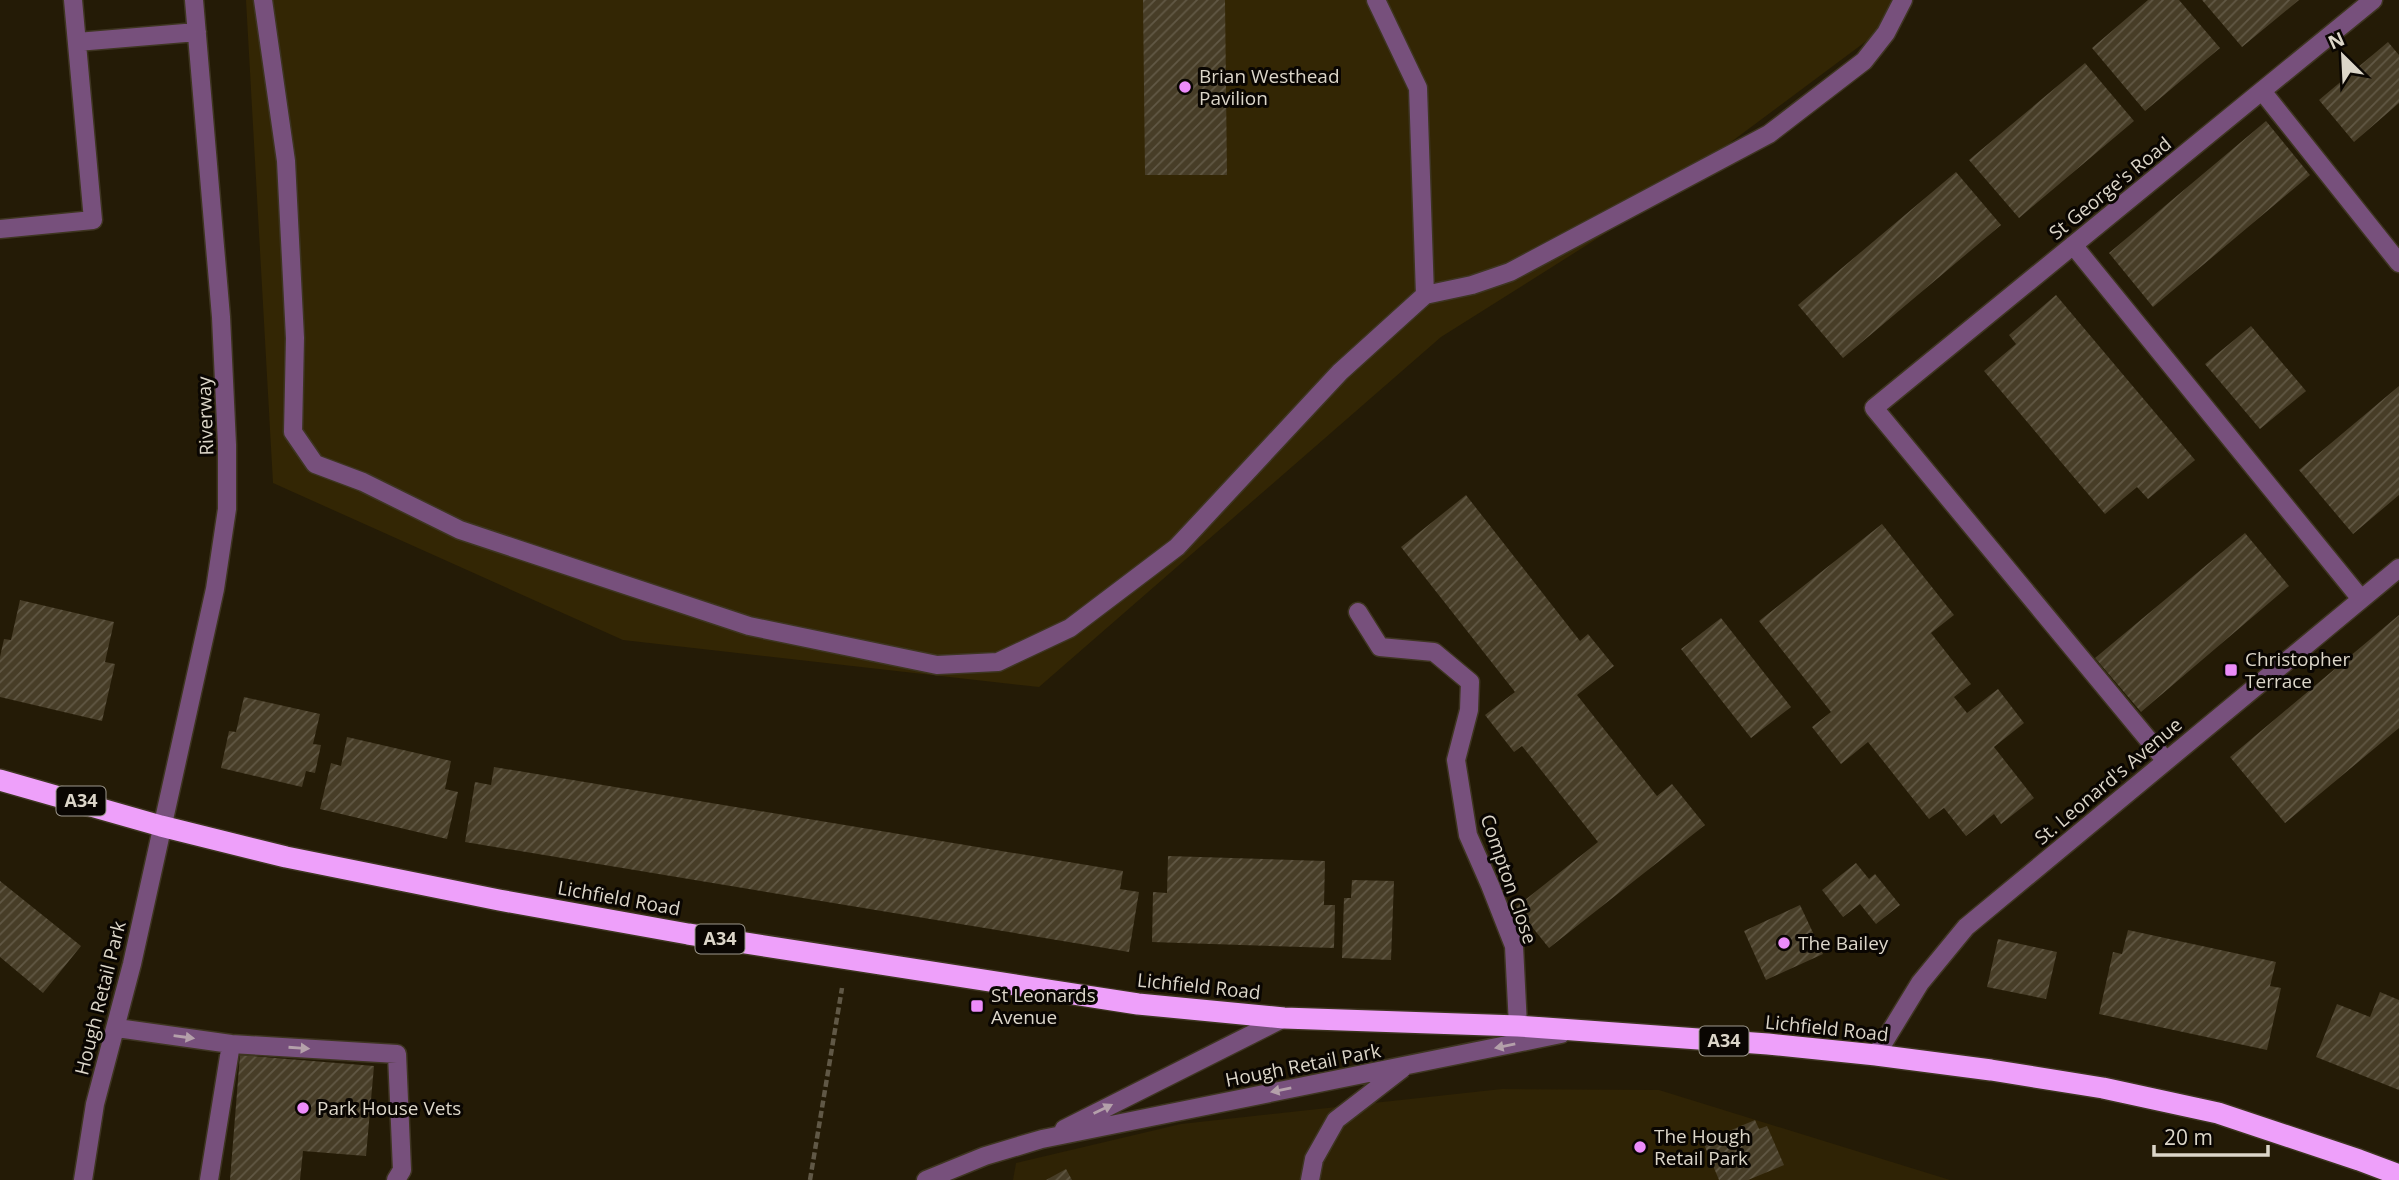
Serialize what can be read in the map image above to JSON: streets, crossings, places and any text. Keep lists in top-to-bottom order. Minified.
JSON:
{"streets":{"highway":["A34","Lichfield Road"],"street":["St George's Road","Riverway","St. Leonard's Avenue","Compton Close","Hough Retail Park"]},"crossings":[["St George's Road","St. Leonard's Avenue"],["Riverway","Lichfield Road"],["Riverway","Hough Retail Park"],["St. Leonard's Avenue","Lichfield Road"],["Compton Close","Lichfield Road"],["Lichfield Road","Hough Retail Park"]],"places":{"other":["Brian Westhead Pavilion","The Bailey","Park House Vets","The Hough Retail Park"],"transit":["Christopher Terrace","St Leonards Avenue"]},"scale_bar":"20 m","north":"top left"}
